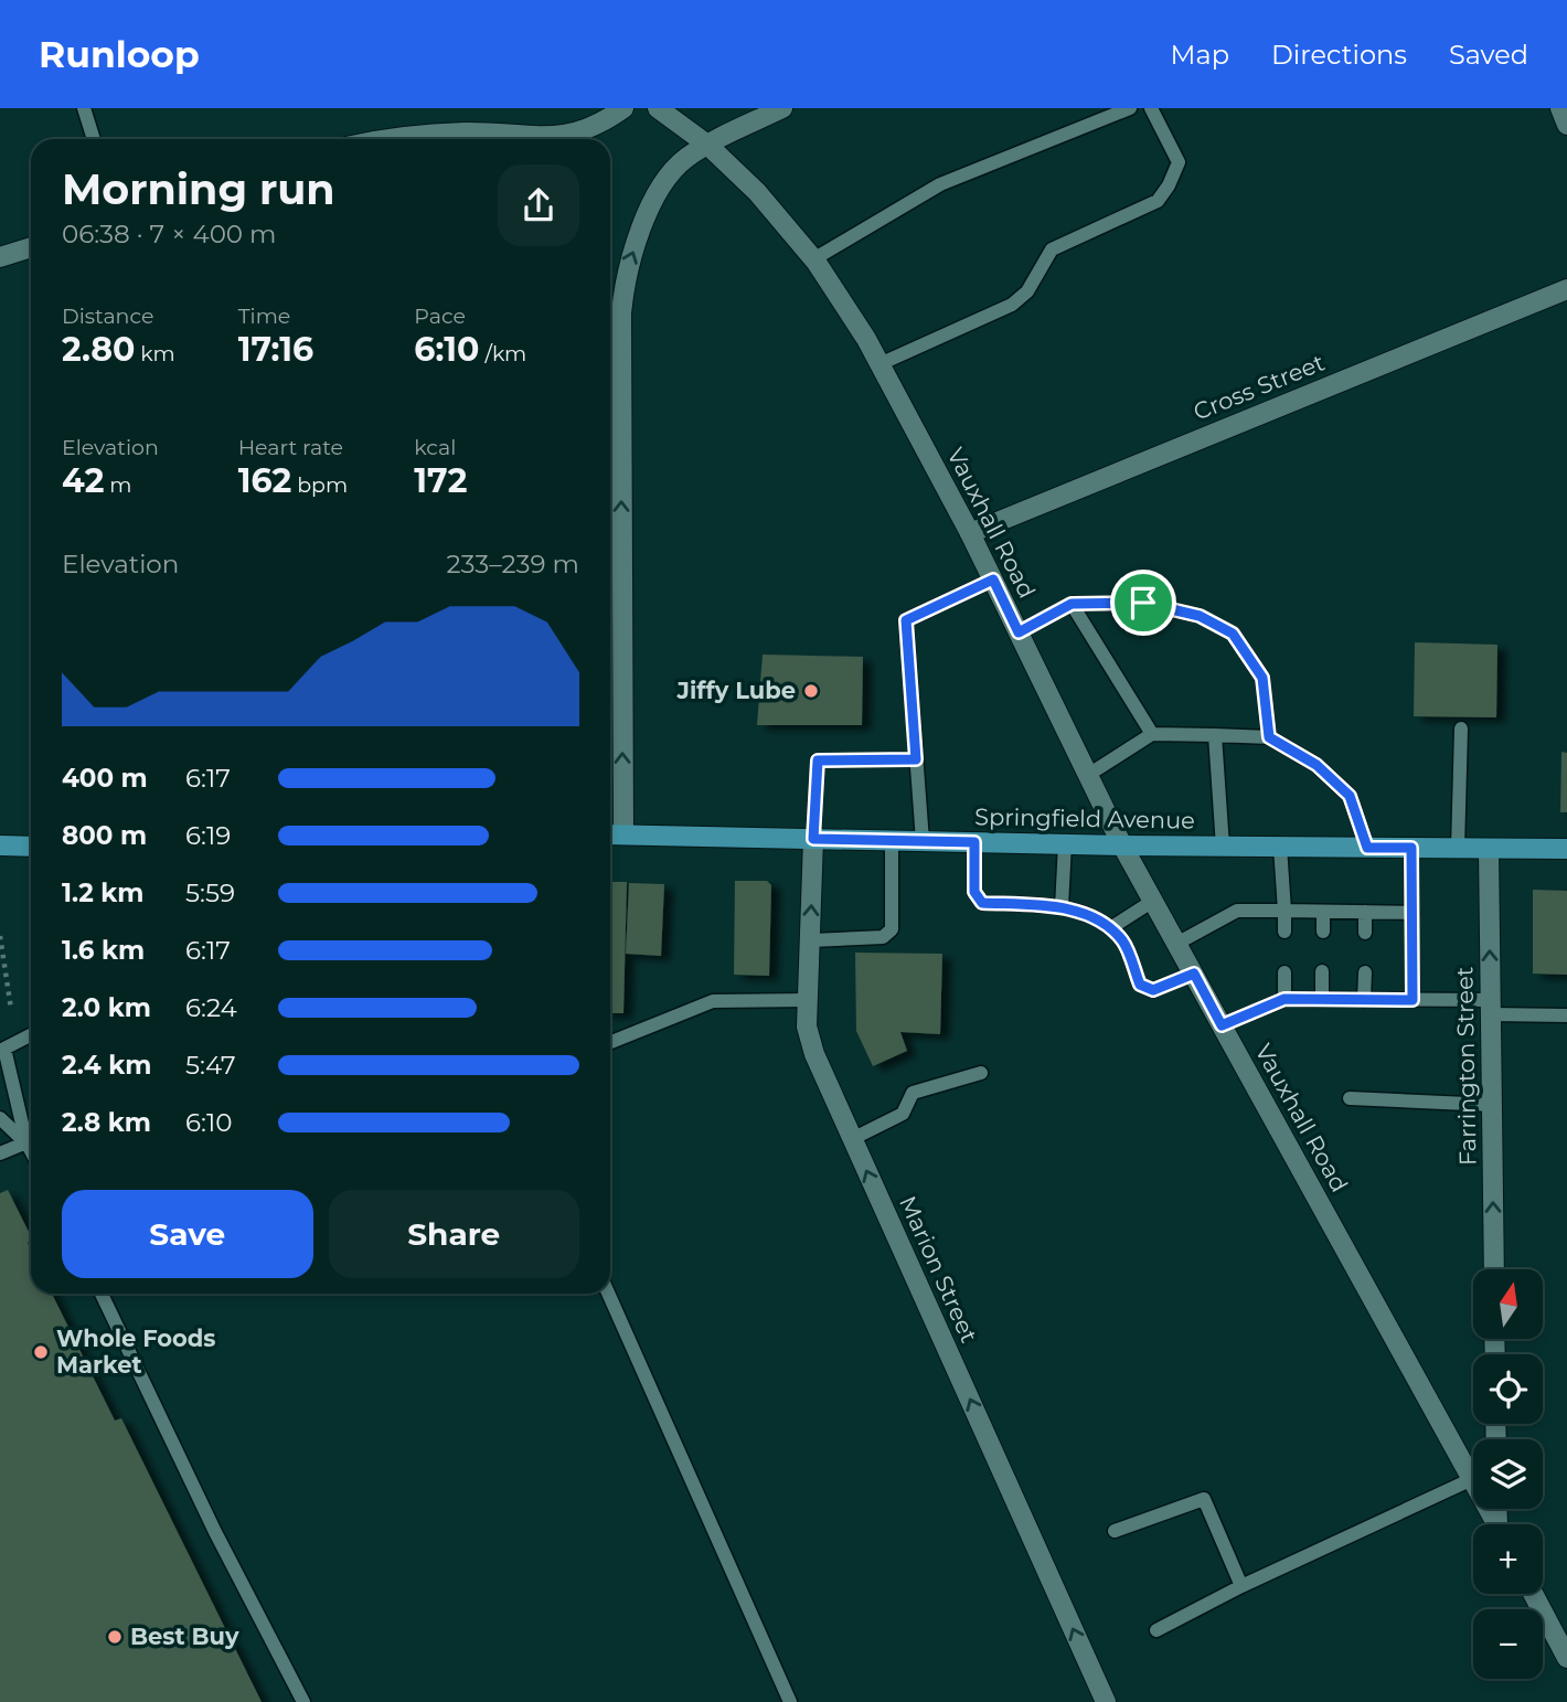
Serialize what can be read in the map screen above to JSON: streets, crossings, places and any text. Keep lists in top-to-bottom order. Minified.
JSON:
{"streets":{"main road":["Springfield Avenue"],"street":["Cross Street","Vauxhall Road","Farrington Street","Marion Street"]},"crossings":[["Cross Street","Vauxhall Road"],["Vauxhall Road","Springfield Avenue"],["Springfield Avenue","Farrington Street"],["Springfield Avenue","Marion Street"]],"one_way":["Farrington Street","Marion Street"],"places":["Jiffy Lube","Whole Foods Market","Best Buy"],"north":"top","page":{"header":"Runloop","nav":["Map","Directions","Saved"],"heading":["Morning run","06:38 · 7 × 400 m"],"stats":[["Distance","2.80 km"],["Time","17:16"],["Pace","6:10 /km"],["Elevation","42 m"],["Heart rate","162 bpm"],["kcal","172"]],"chart":["Elevation","233–239 m"],"list":[{"name":"400 m","note":"6:17"},{"name":"800 m","note":"6:19"},{"name":"1.2 km","note":"5:59"},{"name":"1.6 km","note":"6:17"},{"name":"2.0 km","note":"6:24"},{"name":"2.4 km","note":"5:47"},{"name":"2.8 km","note":"6:10"}],"buttons":["Save","Share"],"map_buttons":["+","−"]}}
